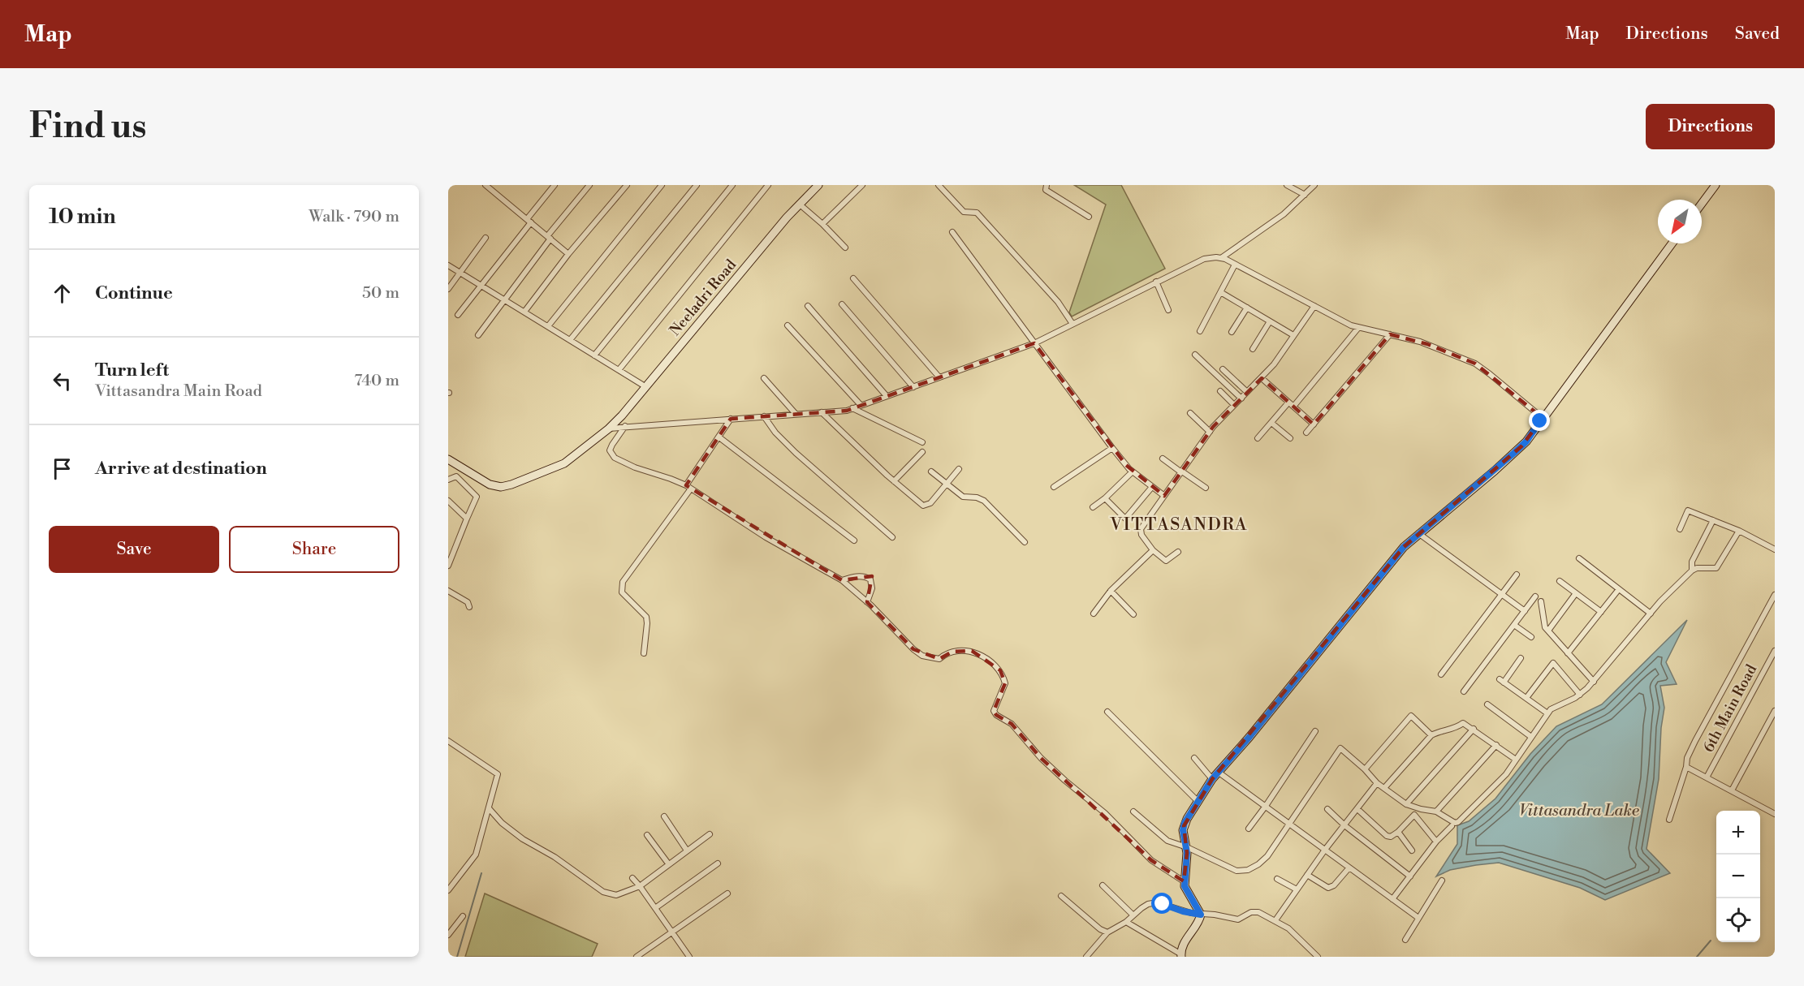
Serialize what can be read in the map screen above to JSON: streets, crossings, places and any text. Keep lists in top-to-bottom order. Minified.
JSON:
{"streets":{"street":["Neeladri Road","6th Main Road"]},"districts":["VITTASANDRA"],"water":["Vittasandra Lake"],"north":"bottom left","page":{"header":"Map","nav":["Map","Directions","Saved"],"buttons":["Directions",["Save","Share"]],"title":"Find us","heading":["10 min","Walk · 790 m"],"list":[["Continue","50 m"],["Turn left","Vittasandra Main Road","740 m"],"Arrive at destination"],"map_buttons":["+","−"]}}
